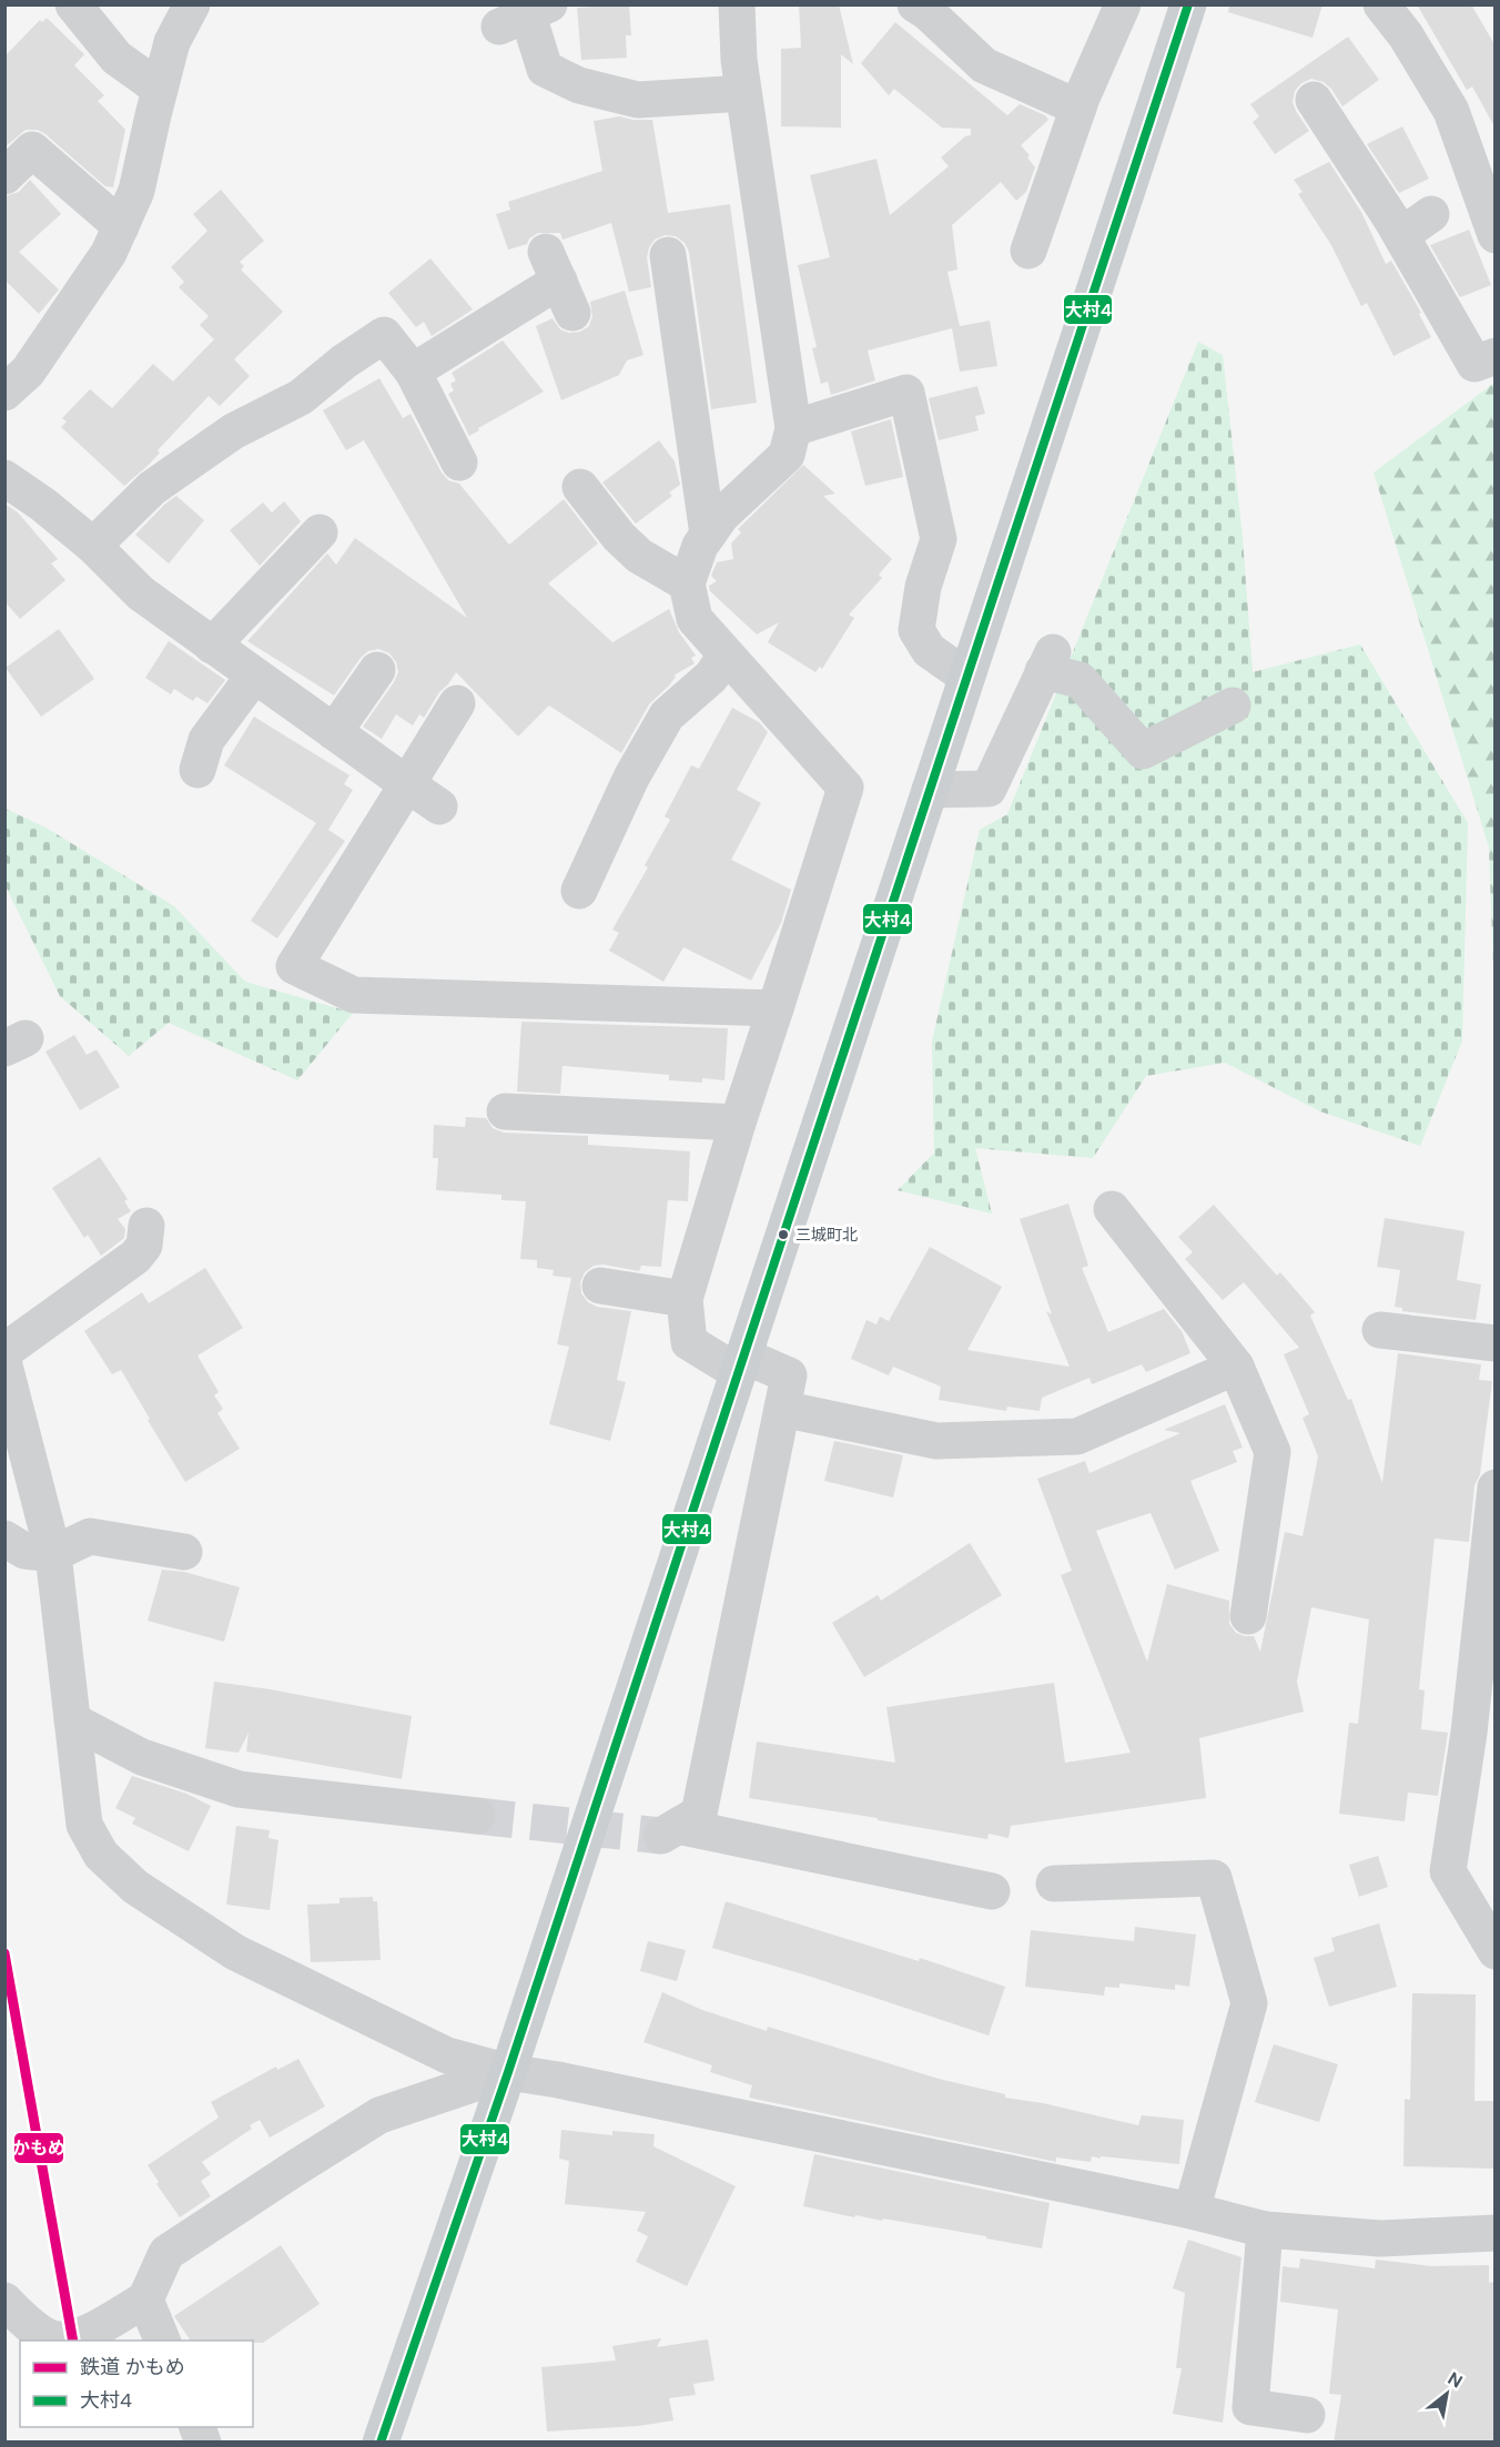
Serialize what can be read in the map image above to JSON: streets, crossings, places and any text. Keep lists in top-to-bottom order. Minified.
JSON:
{"places":["三城町北"],"lines":["transit line 大村4","rail line かもめ"],"legend":["鉄道 かもめ","大村4"],"north":"top right"}
